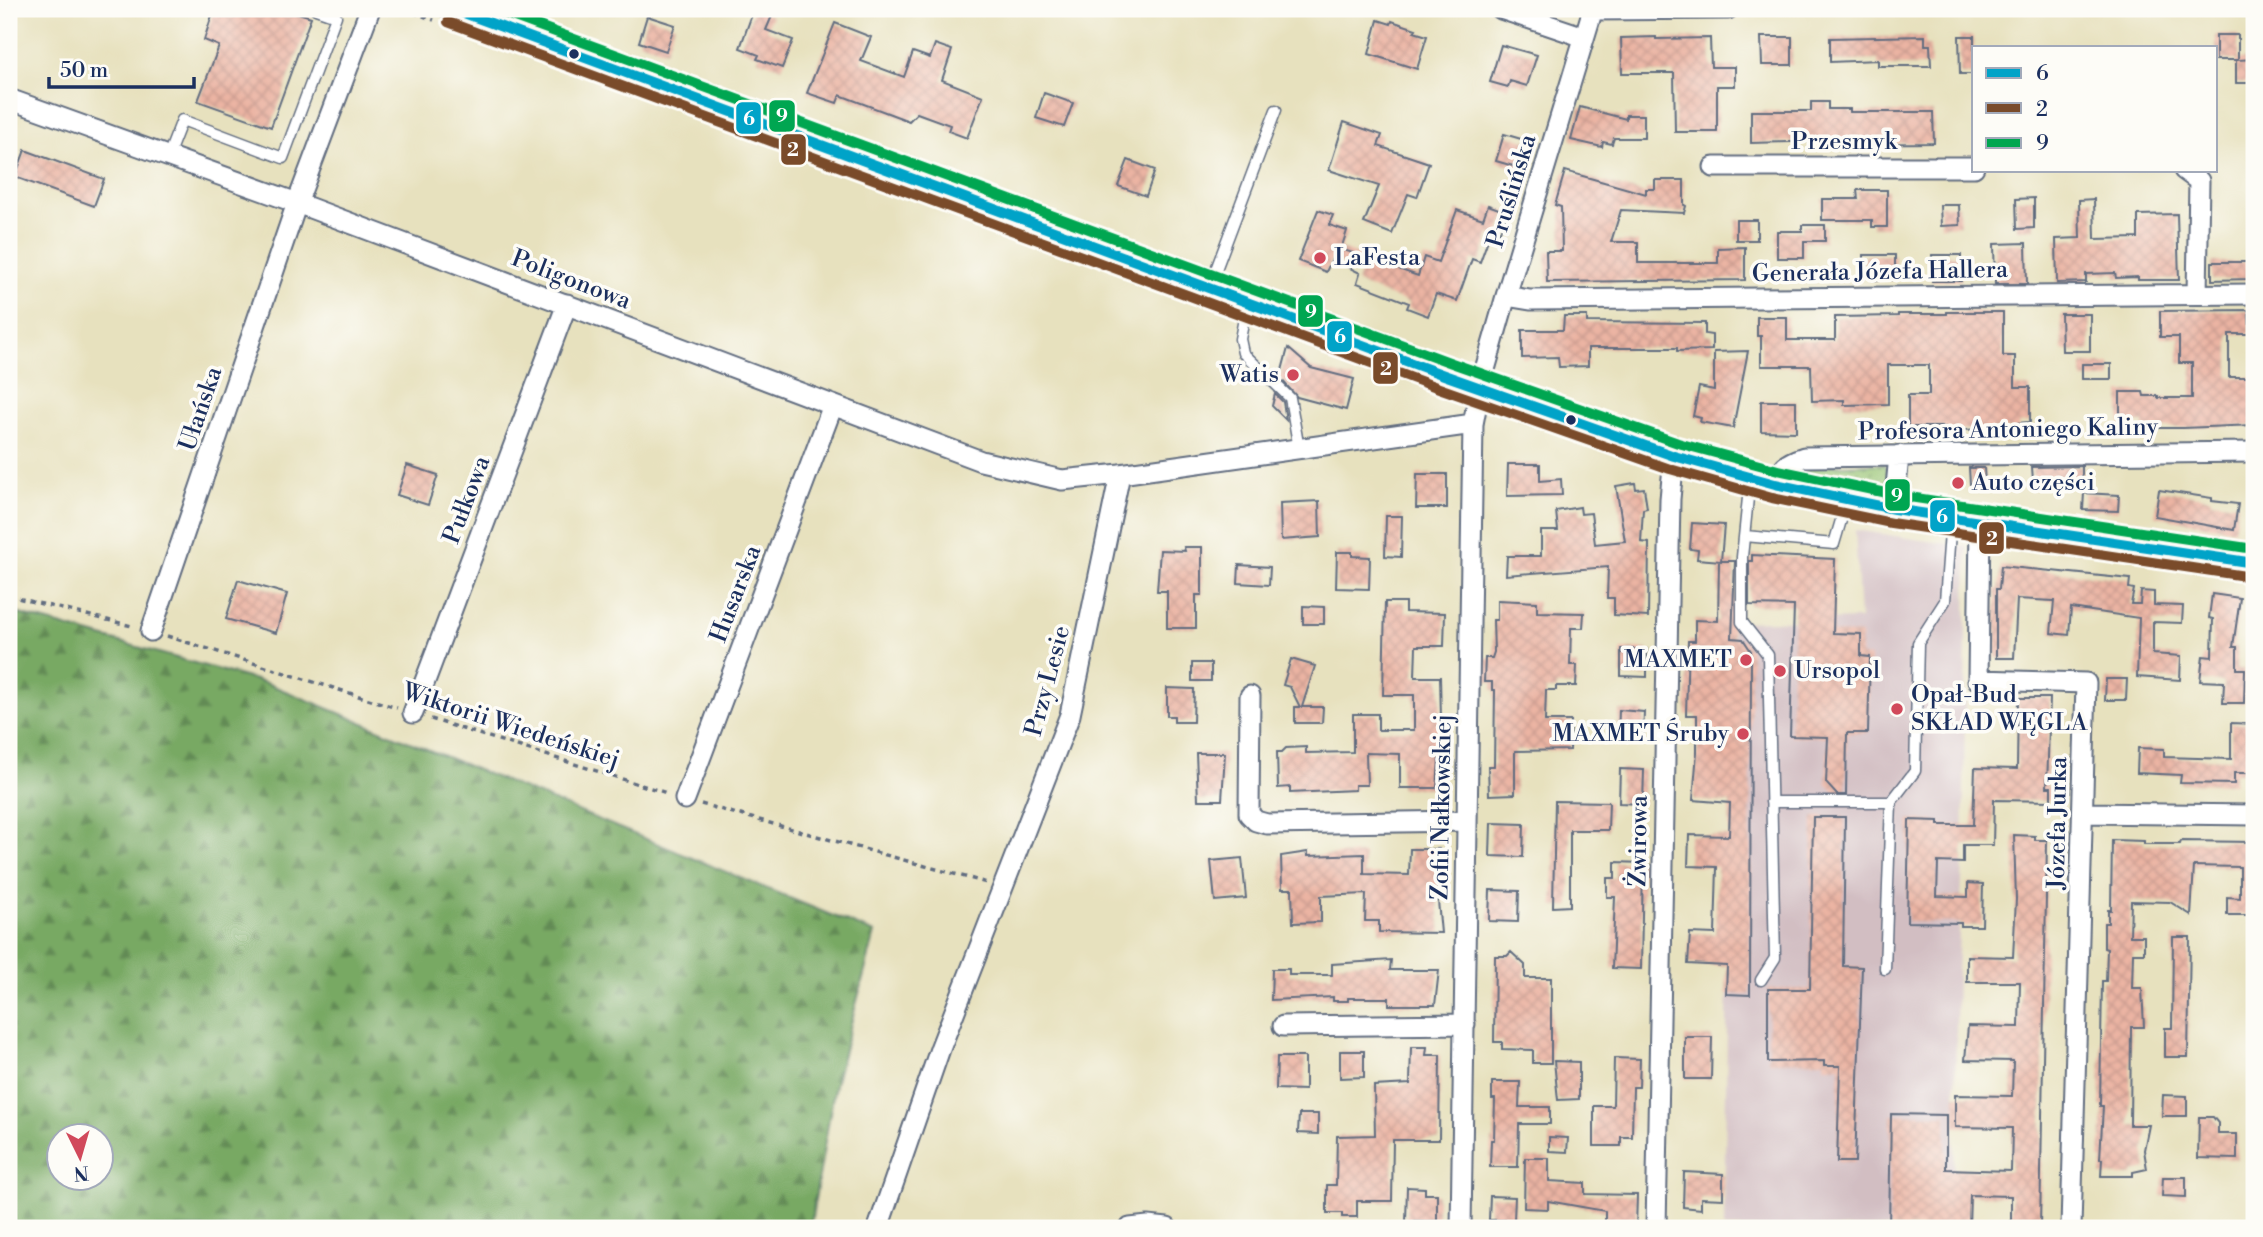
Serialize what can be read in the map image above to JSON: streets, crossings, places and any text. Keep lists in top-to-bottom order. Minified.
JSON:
{"streets":{"street":["Przesmyk","Pruślińska","Generała Józefa Hallera","Poligonowa","Ułańska","Profesora Antoniego Kaliny","Pułkowa","Husarska","Przy Lesie","Zofii Nałkowskiej","Józefa Jurka","Żwirowa"],"path":["Wiktorii Wiedeńskiej"]},"crossings":[["Pruślińska","Generała Józefa Hallera"],["Pruślińska","Zofii Nałkowskiej"],["Poligonowa","Ułańska"],["Poligonowa","Pułkowa"],["Poligonowa","Husarska"],["Poligonowa","Przy Lesie"],["Ułańska","Wiktorii Wiedeńskiej"],["Pułkowa","Wiktorii Wiedeńskiej"],["Husarska","Wiktorii Wiedeńskiej"],["Przy Lesie","Wiktorii Wiedeńskiej"]],"places":["LaFesta","Watis","Auto części","MAXMET","Ursopol","Opał-Bud SKŁAD WĘGLA","MAXMET Śruby"],"lines":["transit line 6","transit line 9","transit line 2"],"legend":["6","2","9"],"scale_bar":"50 m","north":"bottom"}
